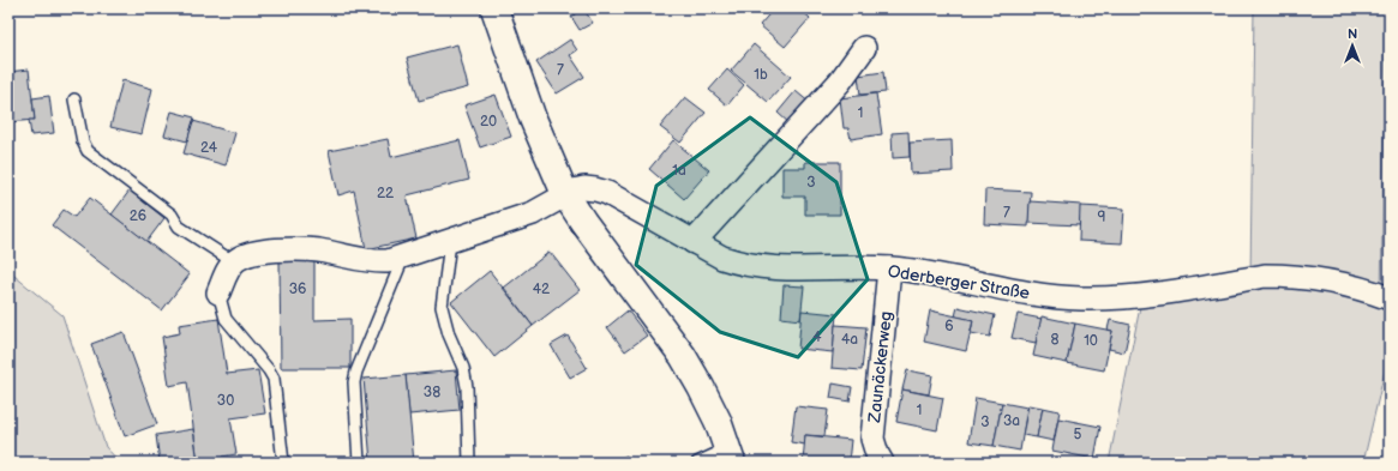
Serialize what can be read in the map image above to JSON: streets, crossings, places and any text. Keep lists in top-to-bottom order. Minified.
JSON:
{"streets":{"street":["Oderberger Straße","Zaunäckerweg"]},"crossings":[["Oderberger Straße","Zaunäckerweg"]],"house_numbers":["7","1b","1","20","24","1a","3","22","7","26","9","36","42","6","4","4a","8","10","38","30","1","3a","3","5"],"north":"top"}
